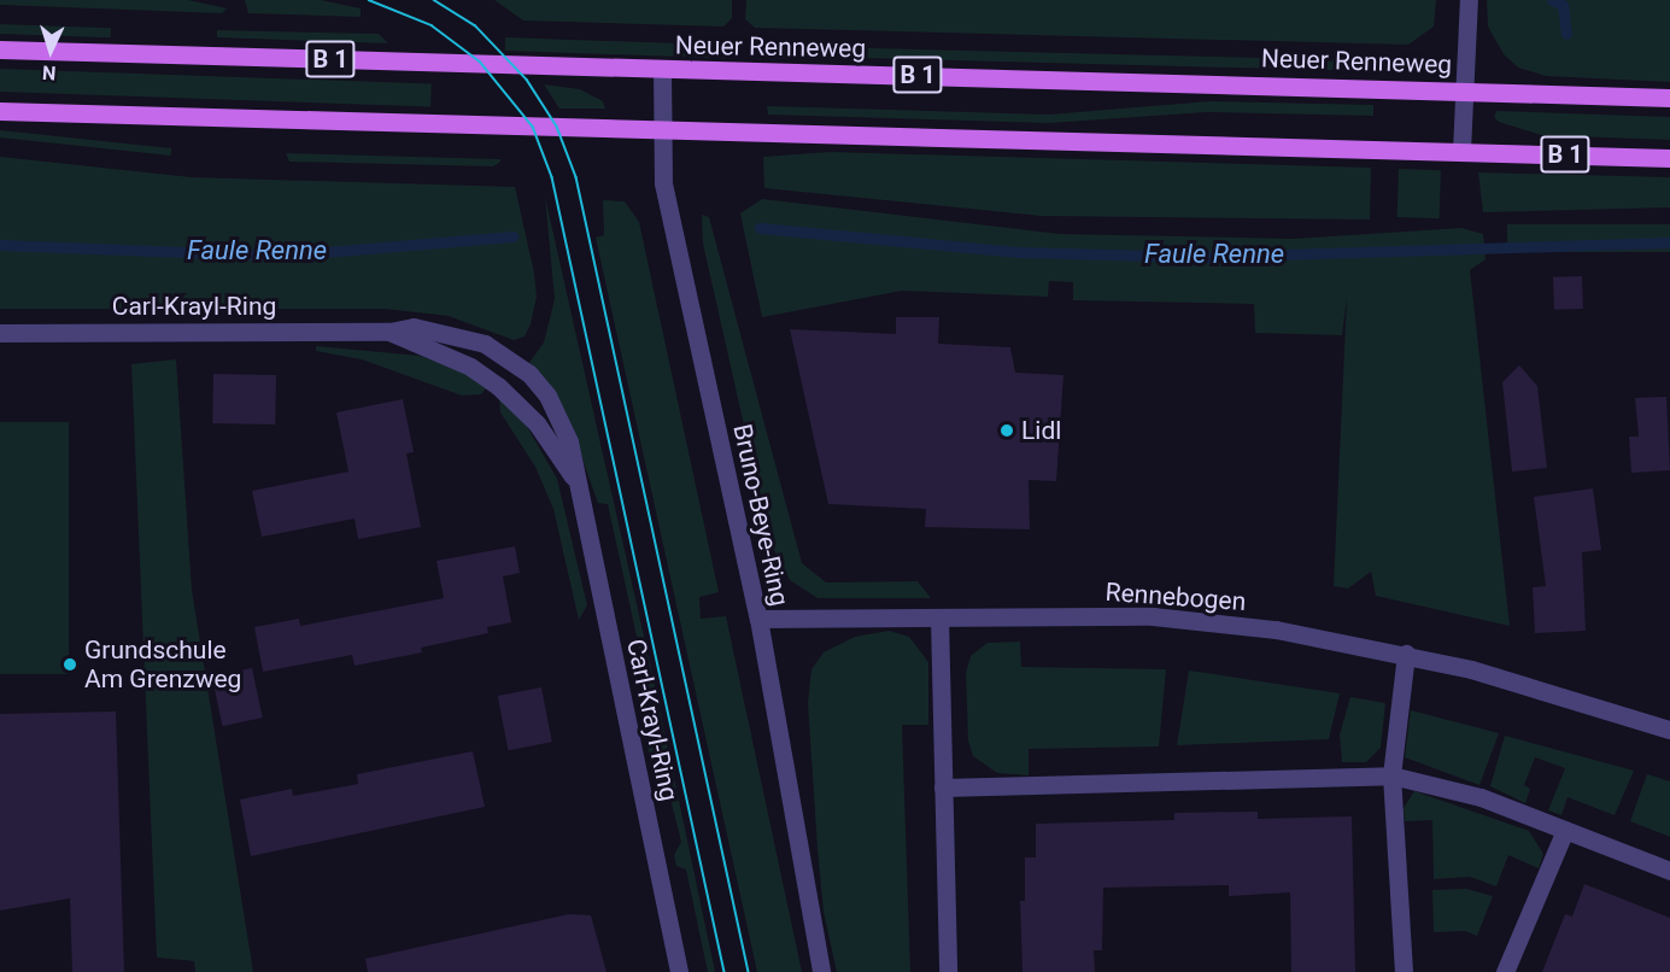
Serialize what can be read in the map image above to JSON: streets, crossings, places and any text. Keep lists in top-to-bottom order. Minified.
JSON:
{"streets":{"main road":["Neuer Renneweg","B 1"],"street":["Carl-Krayl-Ring","Bruno-Beye-Ring","Rennebogen"]},"crossings":[["Neuer Renneweg","Bruno-Beye-Ring"],["B 1","Bruno-Beye-Ring"],["Bruno-Beye-Ring","Rennebogen"]],"water":["Faule Renne"],"places":["Lidl","Grundschule Am Grenzweg"],"north":"bottom"}
